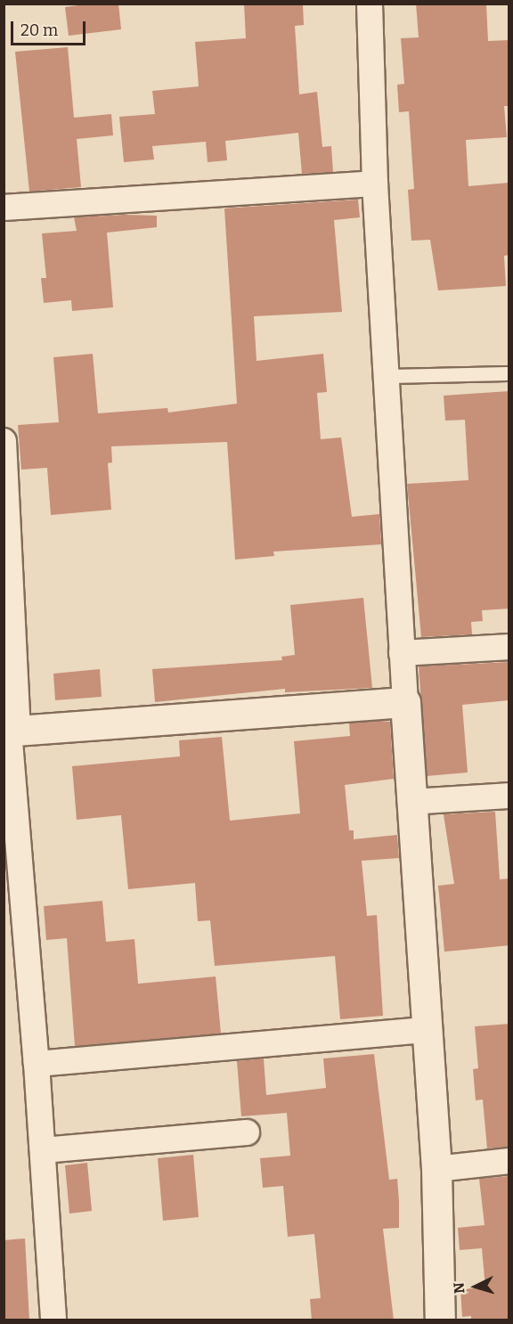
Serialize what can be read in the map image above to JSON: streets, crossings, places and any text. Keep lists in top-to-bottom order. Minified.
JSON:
{"scale_bar":"20 m","north":"left"}
